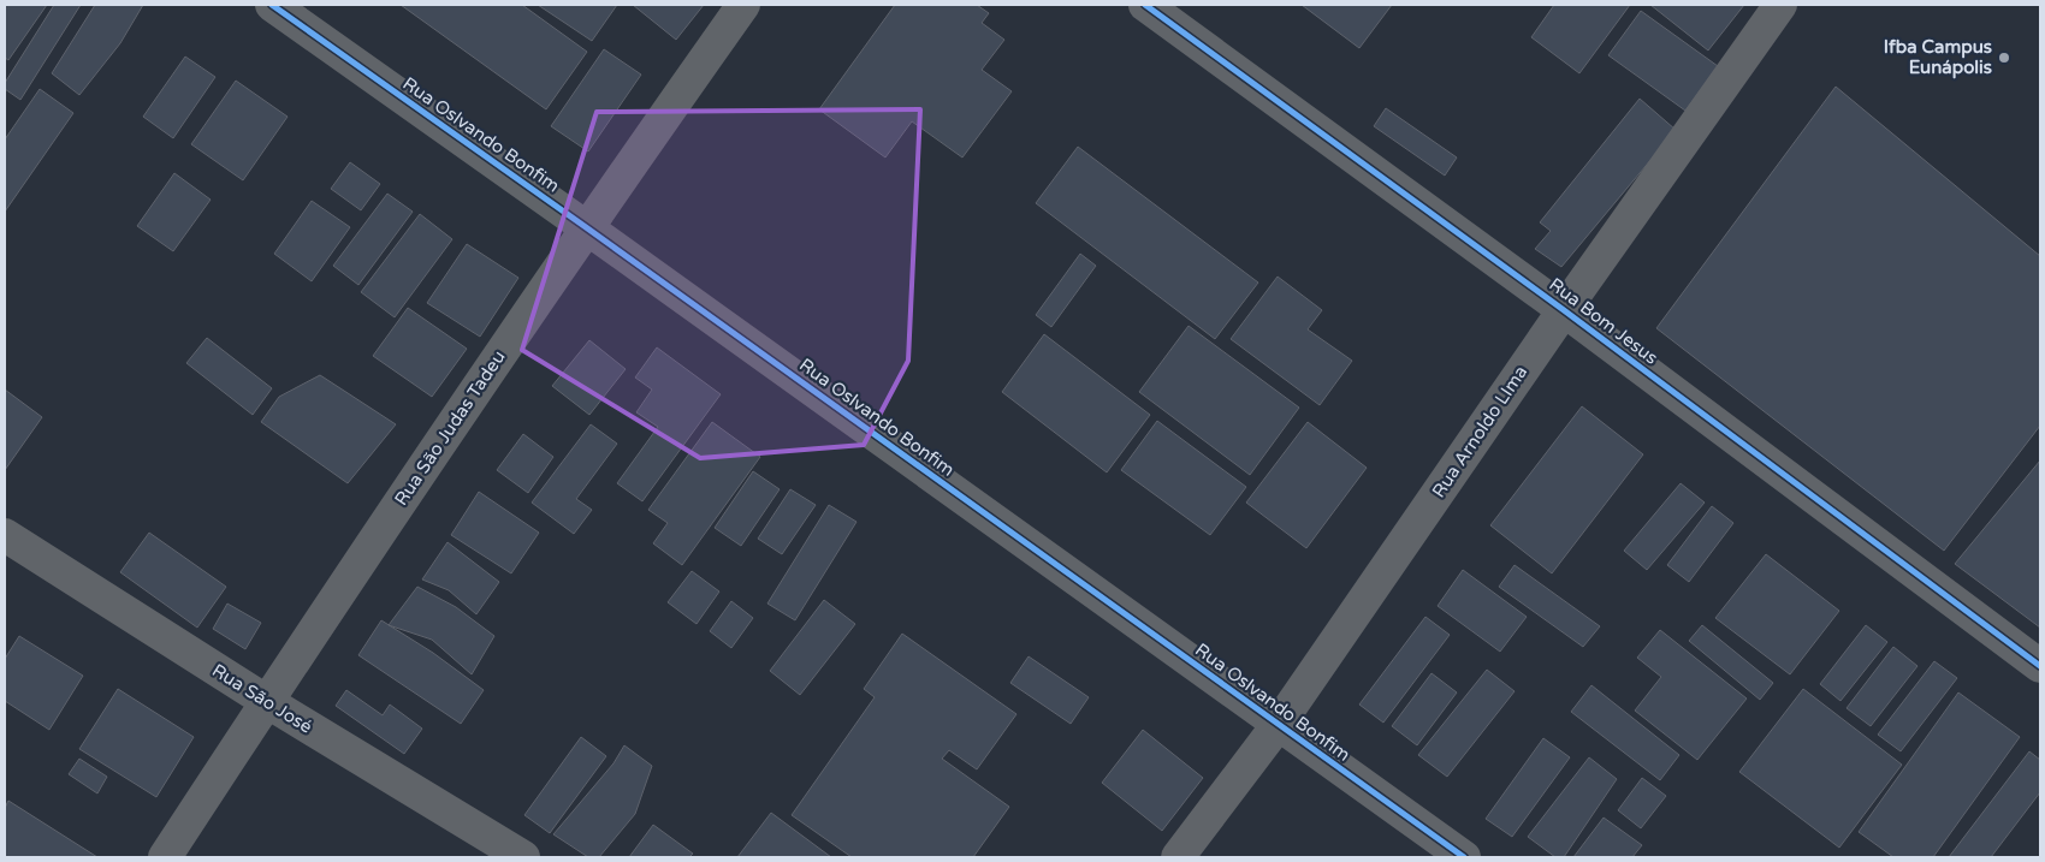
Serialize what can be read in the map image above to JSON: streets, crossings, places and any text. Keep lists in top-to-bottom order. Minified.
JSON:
{"streets":{"street":["Rua Oslvando Bonfim","Rua Bom Jesus","Rua São Judas Tadeu","Rua Arnoldo LIma","Rua São José"]},"crossings":[["Rua Oslvando Bonfim","Rua São Judas Tadeu"],["Rua Oslvando Bonfim","Rua Arnoldo LIma"],["Rua Bom Jesus","Rua Arnoldo LIma"],["Rua São Judas Tadeu","Rua São José"]],"places":["Ifba Campus Eunápolis"]}
